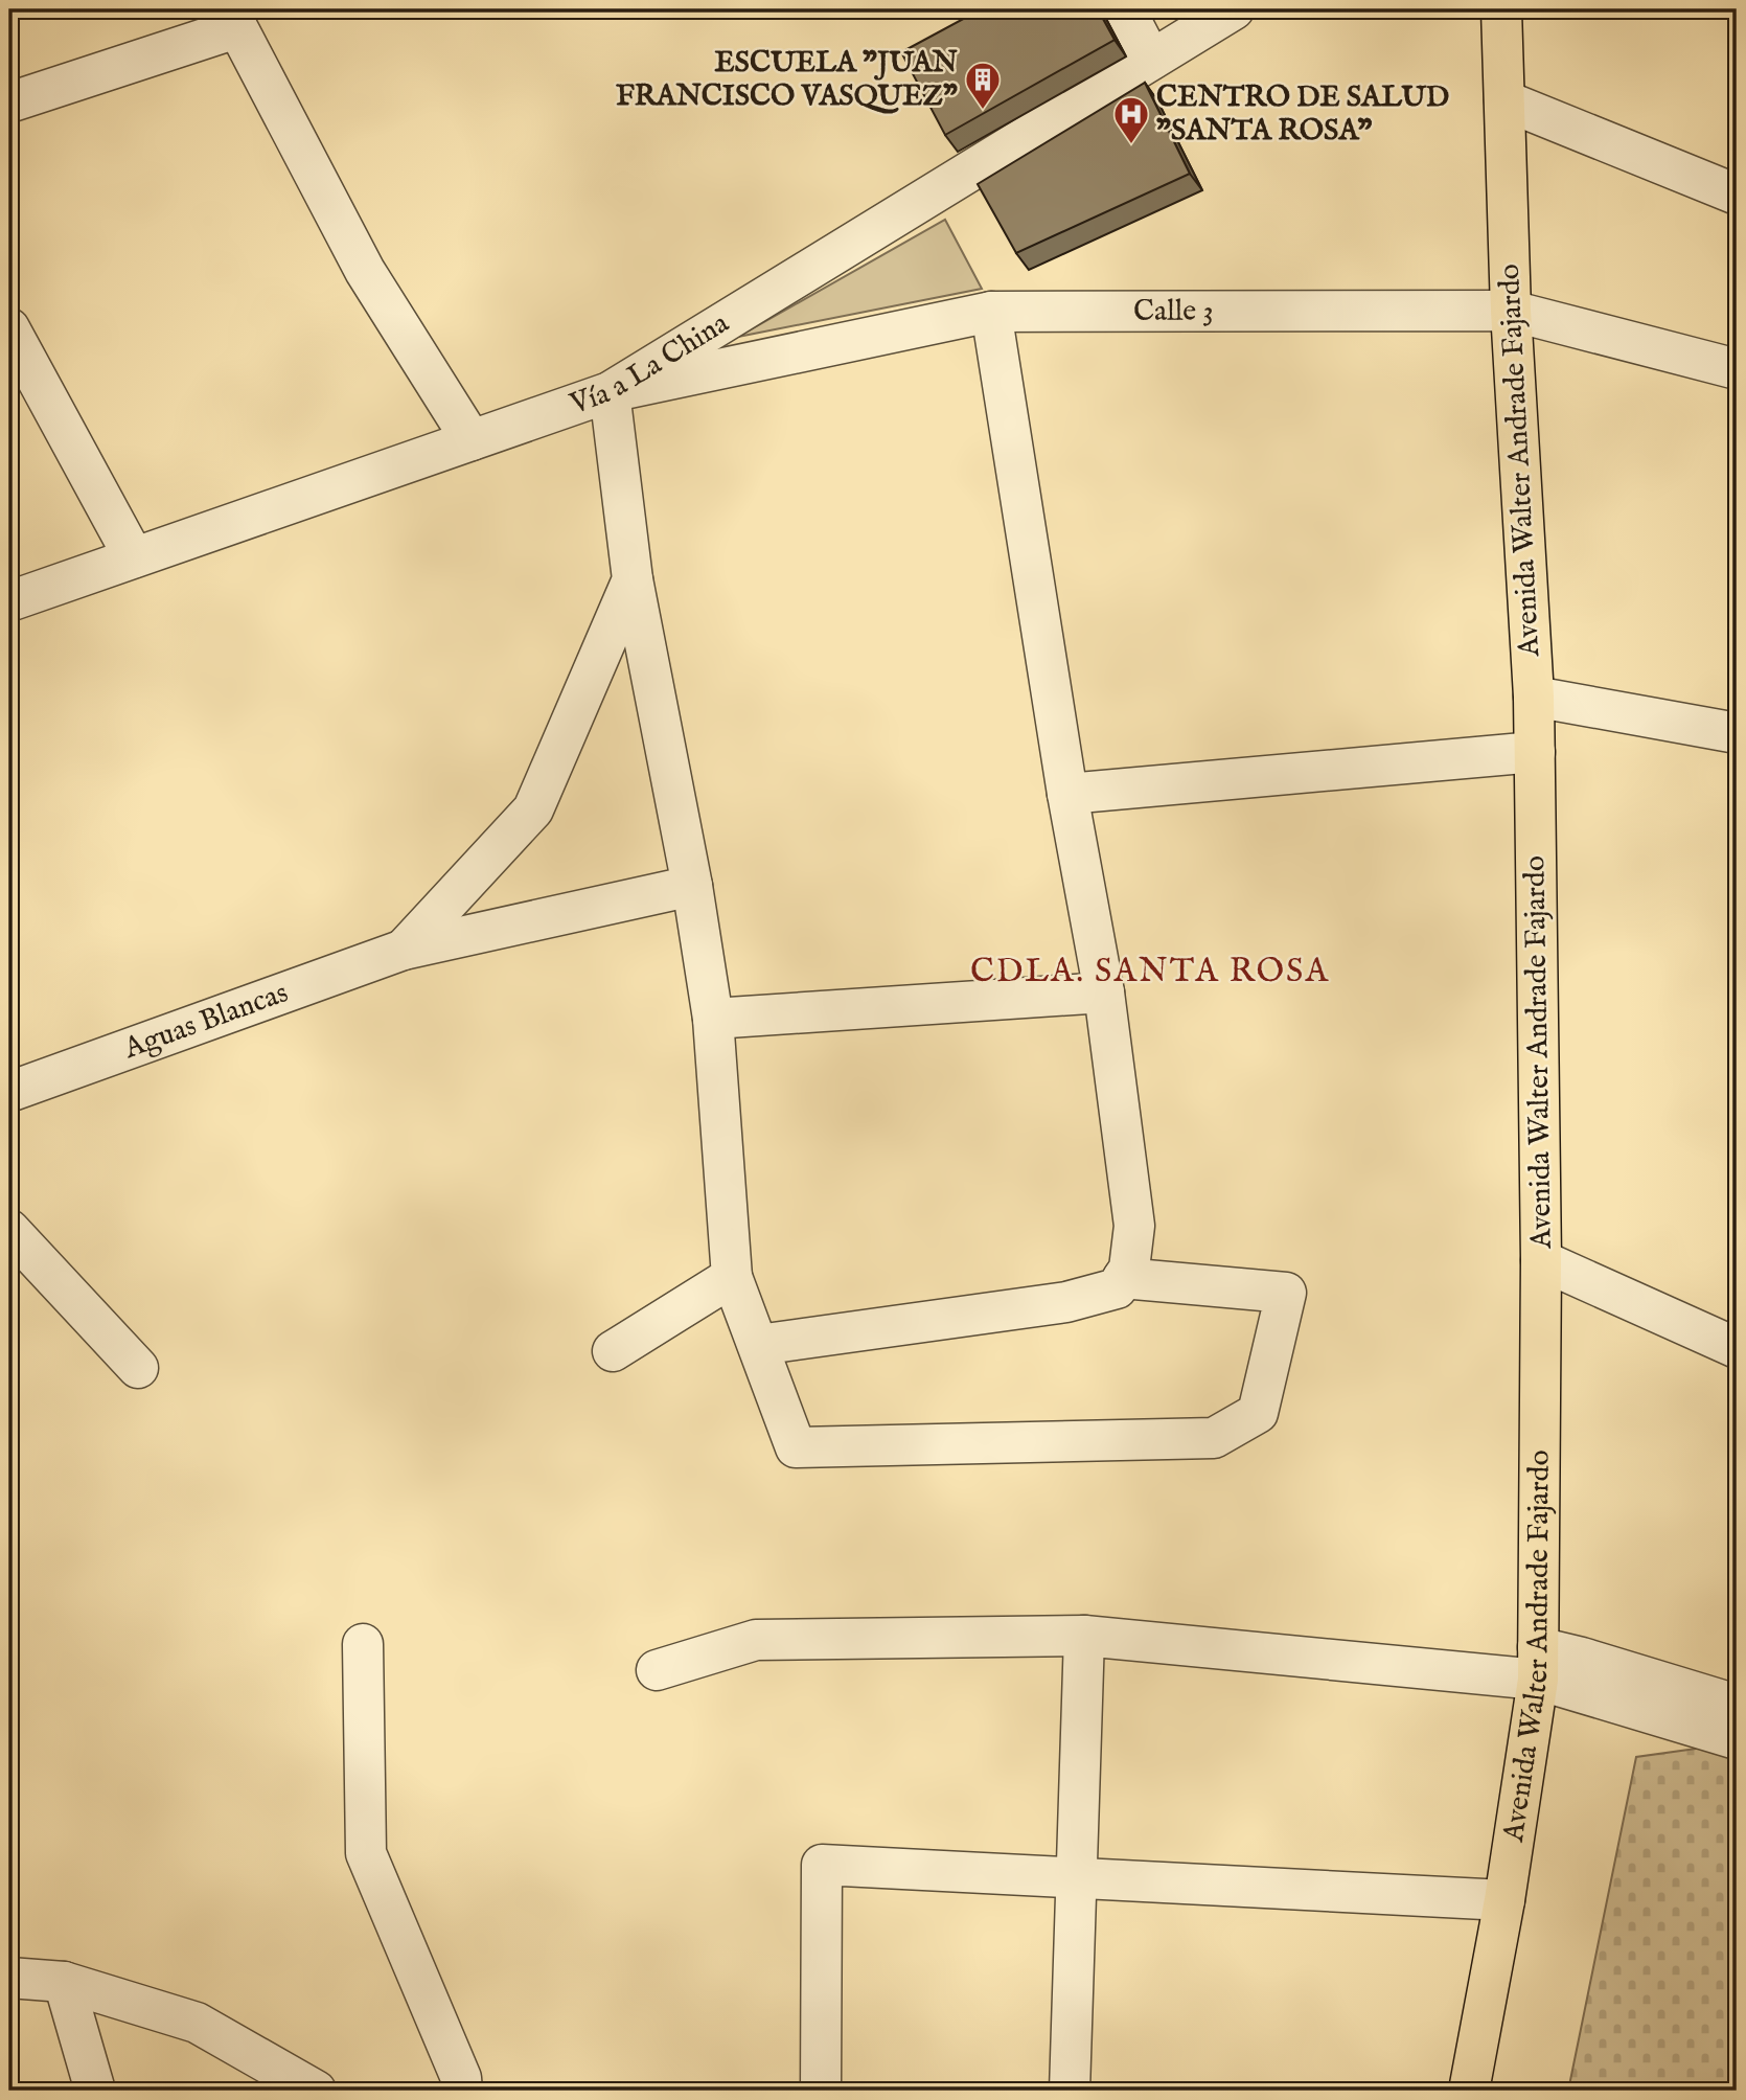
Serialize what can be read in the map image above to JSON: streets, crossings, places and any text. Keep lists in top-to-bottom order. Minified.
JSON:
{"streets":{"main road":["Avenida Walter Andrade Fajardo"],"street":["Calle 3","Vía a La China","Aguas Blancas"]},"crossings":[["Calle 3","Vía a La China"],["Calle 3","Avenida Walter Andrade Fajardo"]],"districts":["CDLA. SANTA ROSA"],"places":{"building":["ESCUELA \"JUAN FRANCISCO VASQUEZ\""],"hospital":["CENTRO DE SALUD \"SANTA ROSA\""]}}
